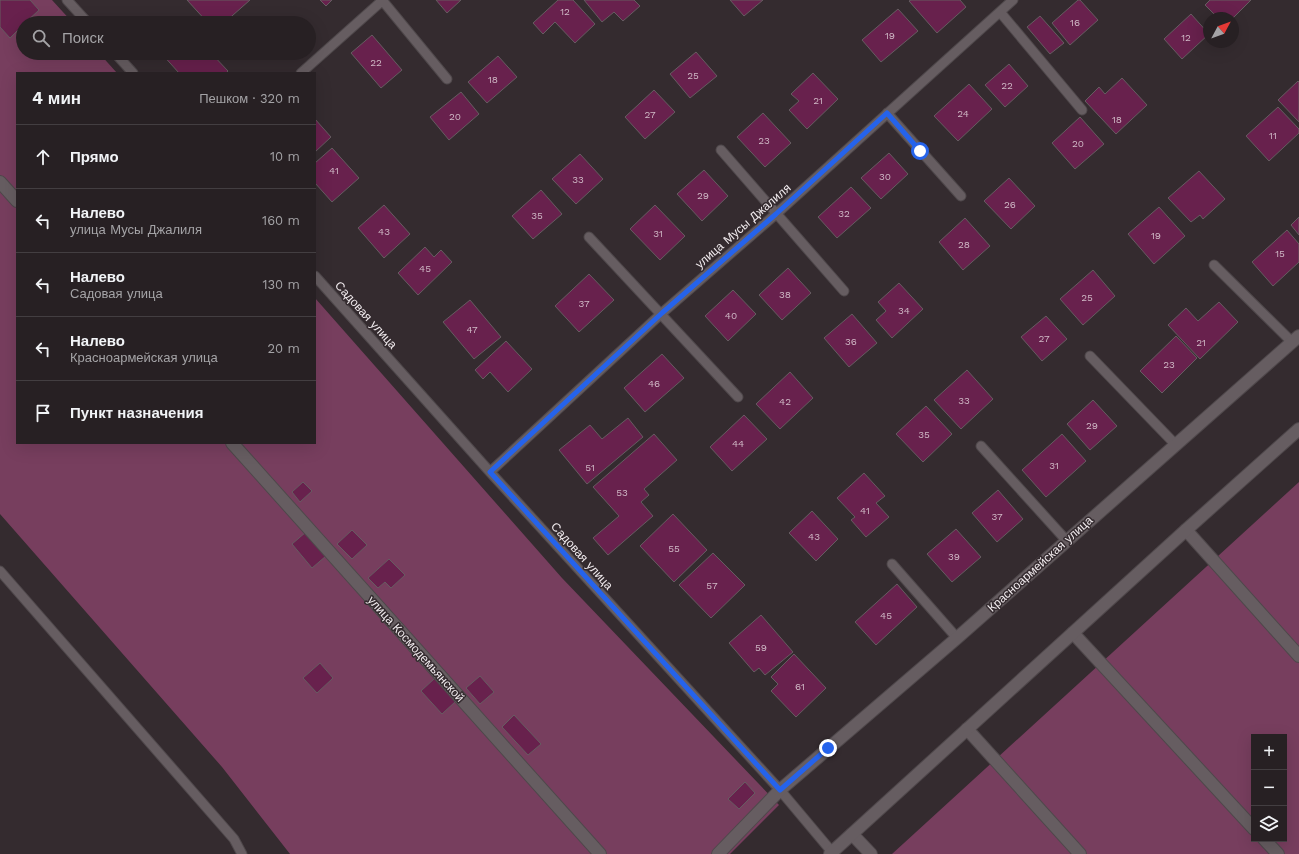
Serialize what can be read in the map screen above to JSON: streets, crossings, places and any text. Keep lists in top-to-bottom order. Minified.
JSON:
{"streets":{"street":["Красноармейская улица","улица Космодемьянской"],"lane":["улица Мусы Джалиля","Садовая улица"]},"crossings":[["улица Мусы Джалиля","Садовая улица"],["Садовая улица","Красноармейская улица"]],"house_numbers":["12","16","19","12","22","25","18","22","21","24","27","20","18","11","23","20","41","30","33","29","26","32","35","43","31","19","28","15","45","38","25","37","34","40","47","27","36","21","23","46","33","42","29","35","44","31","51","53","41","37","43","55","39","57","45","59","61"],"north":"top right","page":{"search":"Поиск","heading":["4 мин","Пешком · 320 m"],"list":[["Прямо","10 m"],["Налево","улица Мусы Джалиля","160 m"],["Налево","Садовая улица","130 m"],["Налево","Красноармейская улица","20 m"],"Пункт назначения"],"map_buttons":["+","−"]}}
